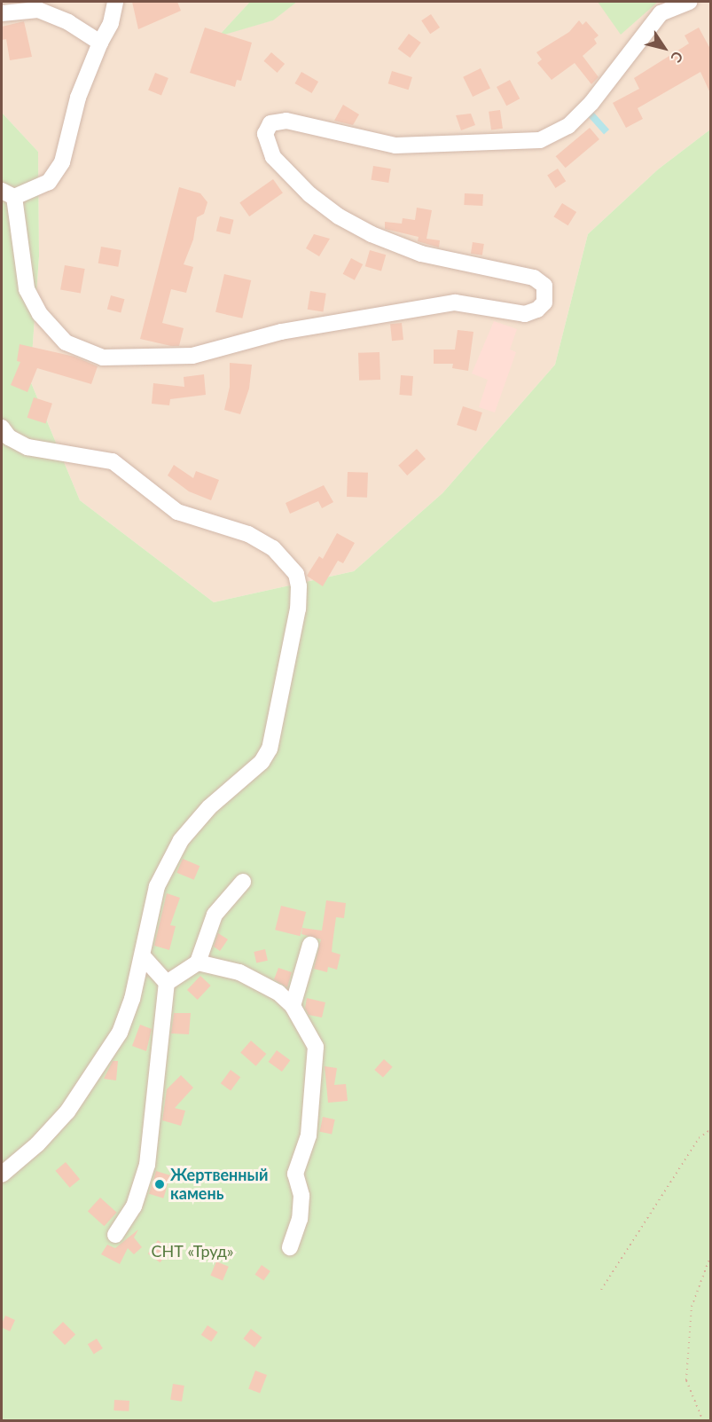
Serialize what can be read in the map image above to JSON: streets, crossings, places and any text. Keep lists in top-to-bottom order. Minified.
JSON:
{"parks":["СНТ «Труд»"],"places":["Жертвенный камень"],"north":"bottom right"}
